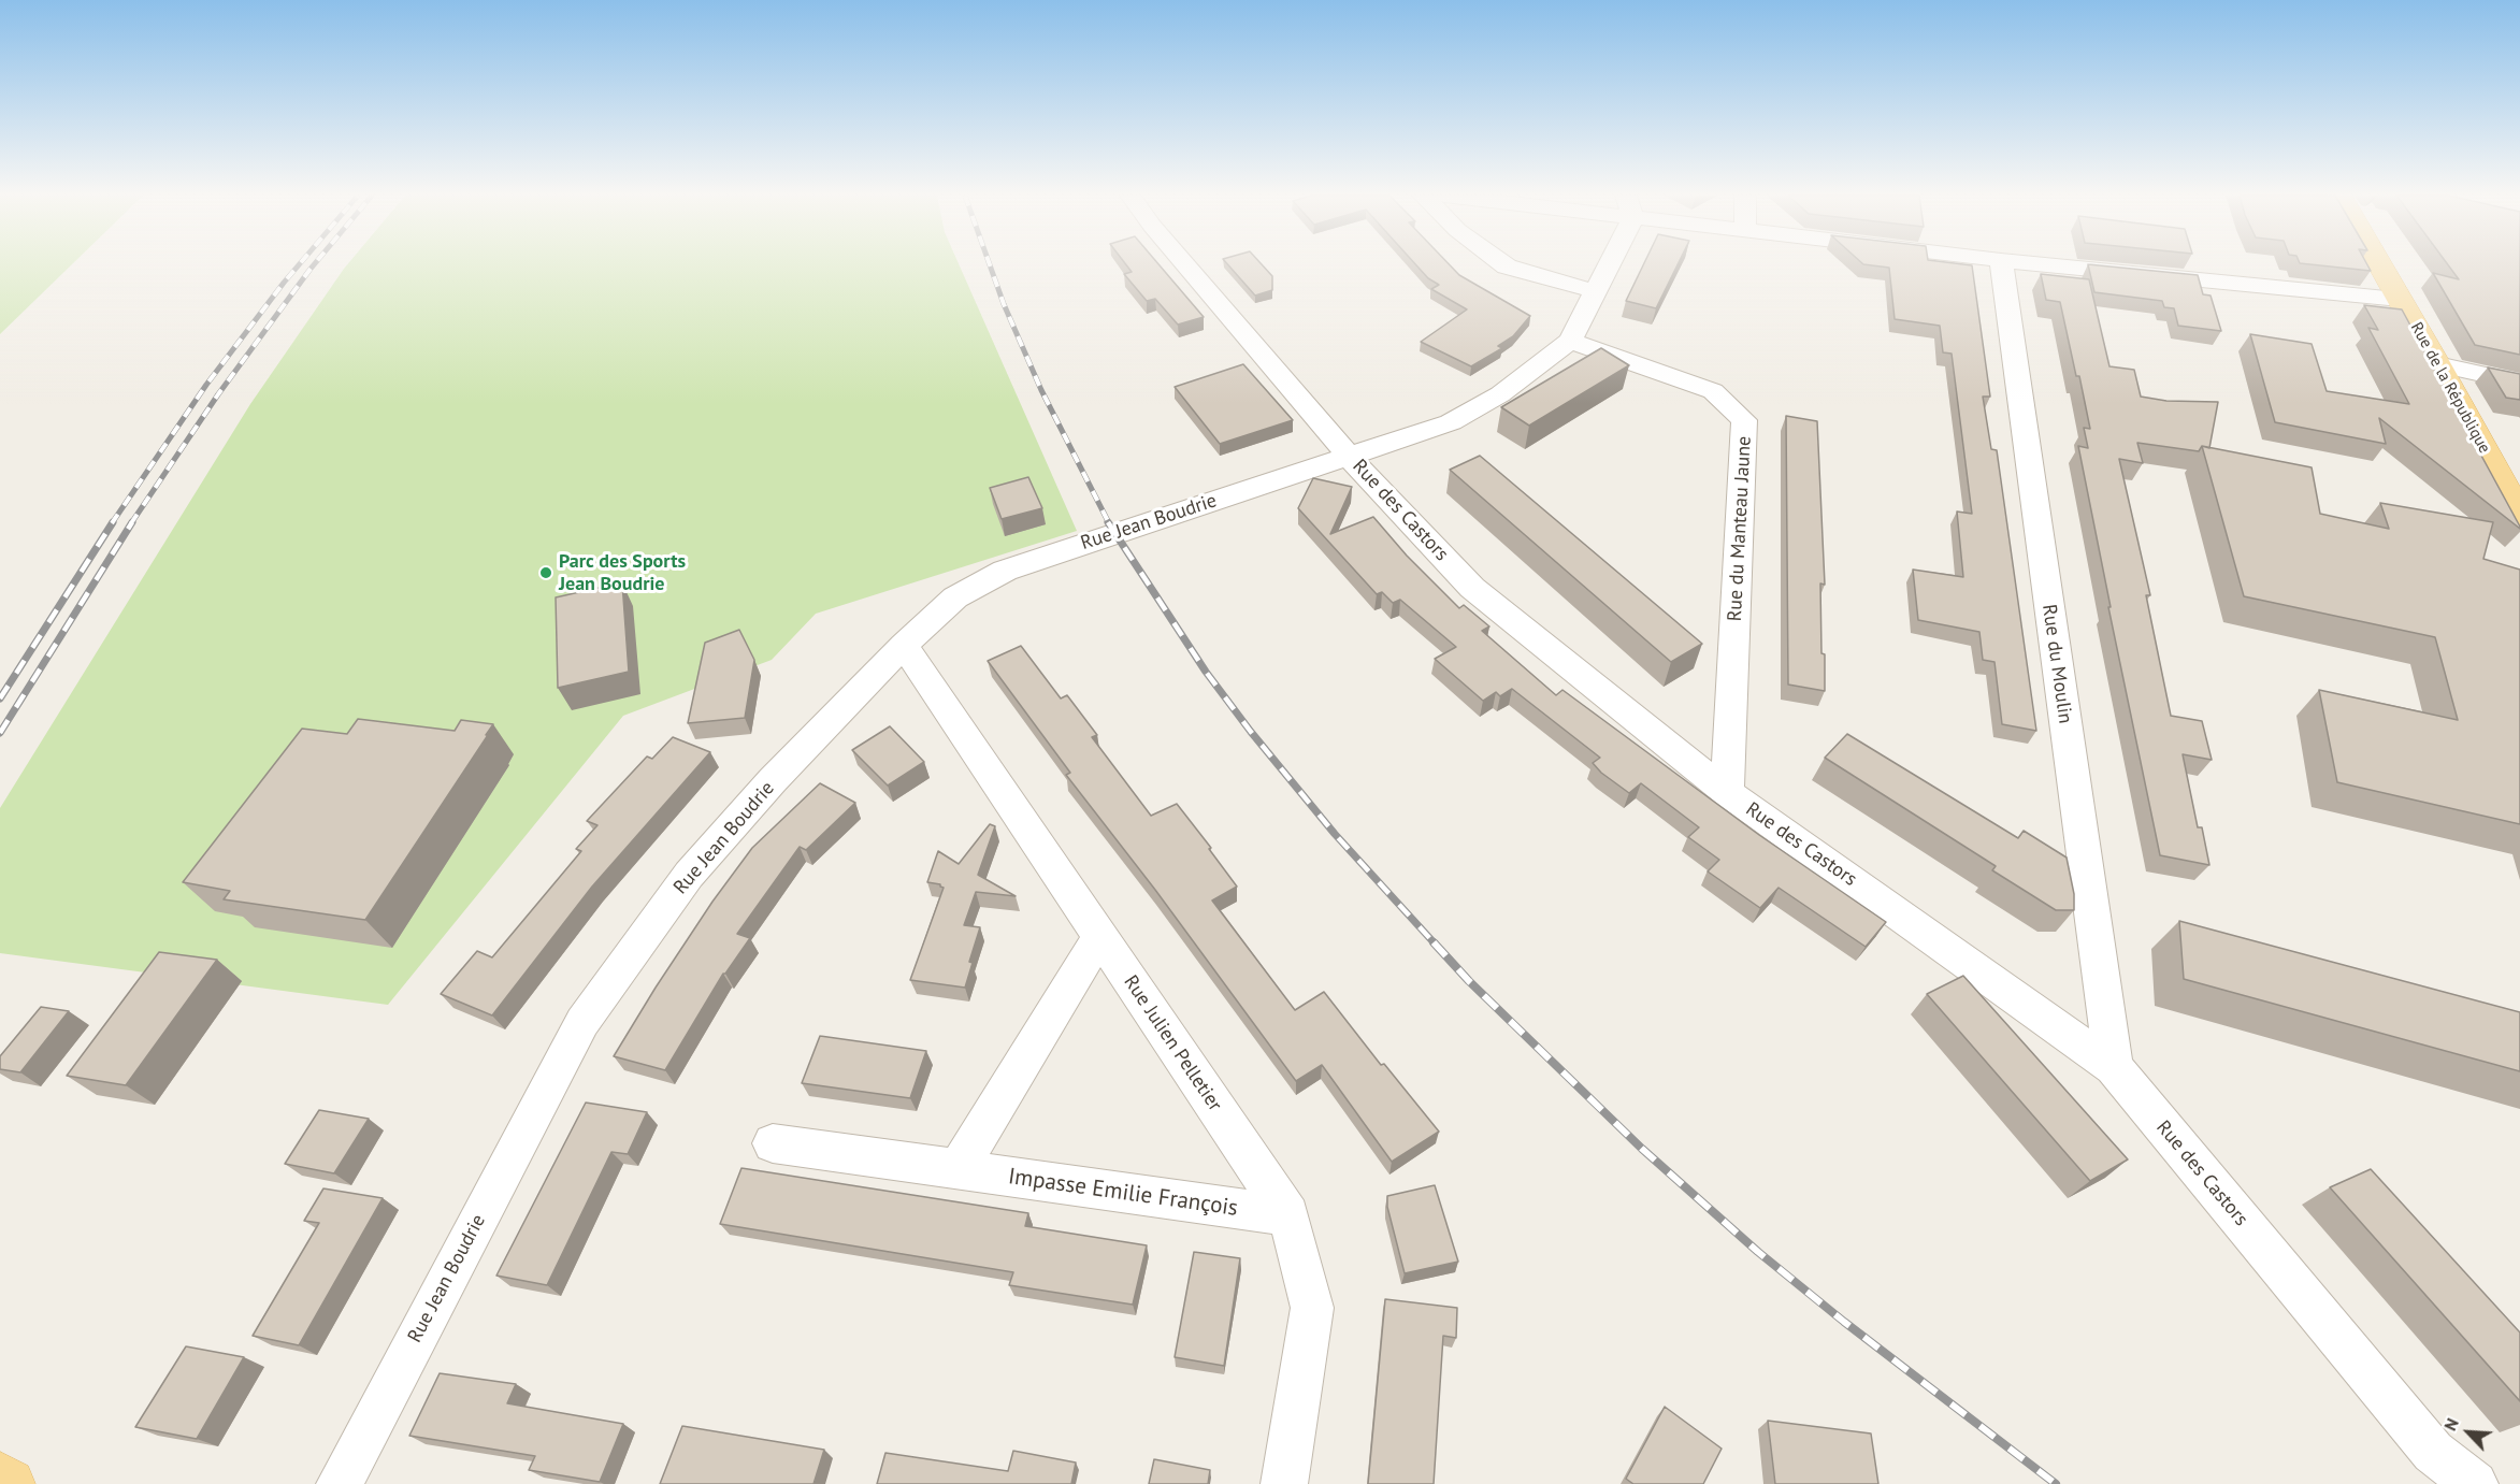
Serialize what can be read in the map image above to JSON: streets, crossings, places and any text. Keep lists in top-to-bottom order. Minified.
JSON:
{"streets":{"main road":["Rue de la République"],"street":["Rue des Castors","Rue Jean Boudrie","Rue du Manteau Jaune","Rue du Moulin","Rue Julien Pelletier","Impasse Emilie François"]},"crossings":[["Rue des Castors","Rue Jean Boudrie"],["Rue des Castors","Rue du Manteau Jaune"],["Rue des Castors","Rue du Moulin"],["Rue Jean Boudrie","Rue du Manteau Jaune"],["Rue Jean Boudrie","Rue Julien Pelletier"],["Rue Julien Pelletier","Impasse Emilie François"]],"places":["Parc des Sports Jean Boudrie"],"north":"top left"}
